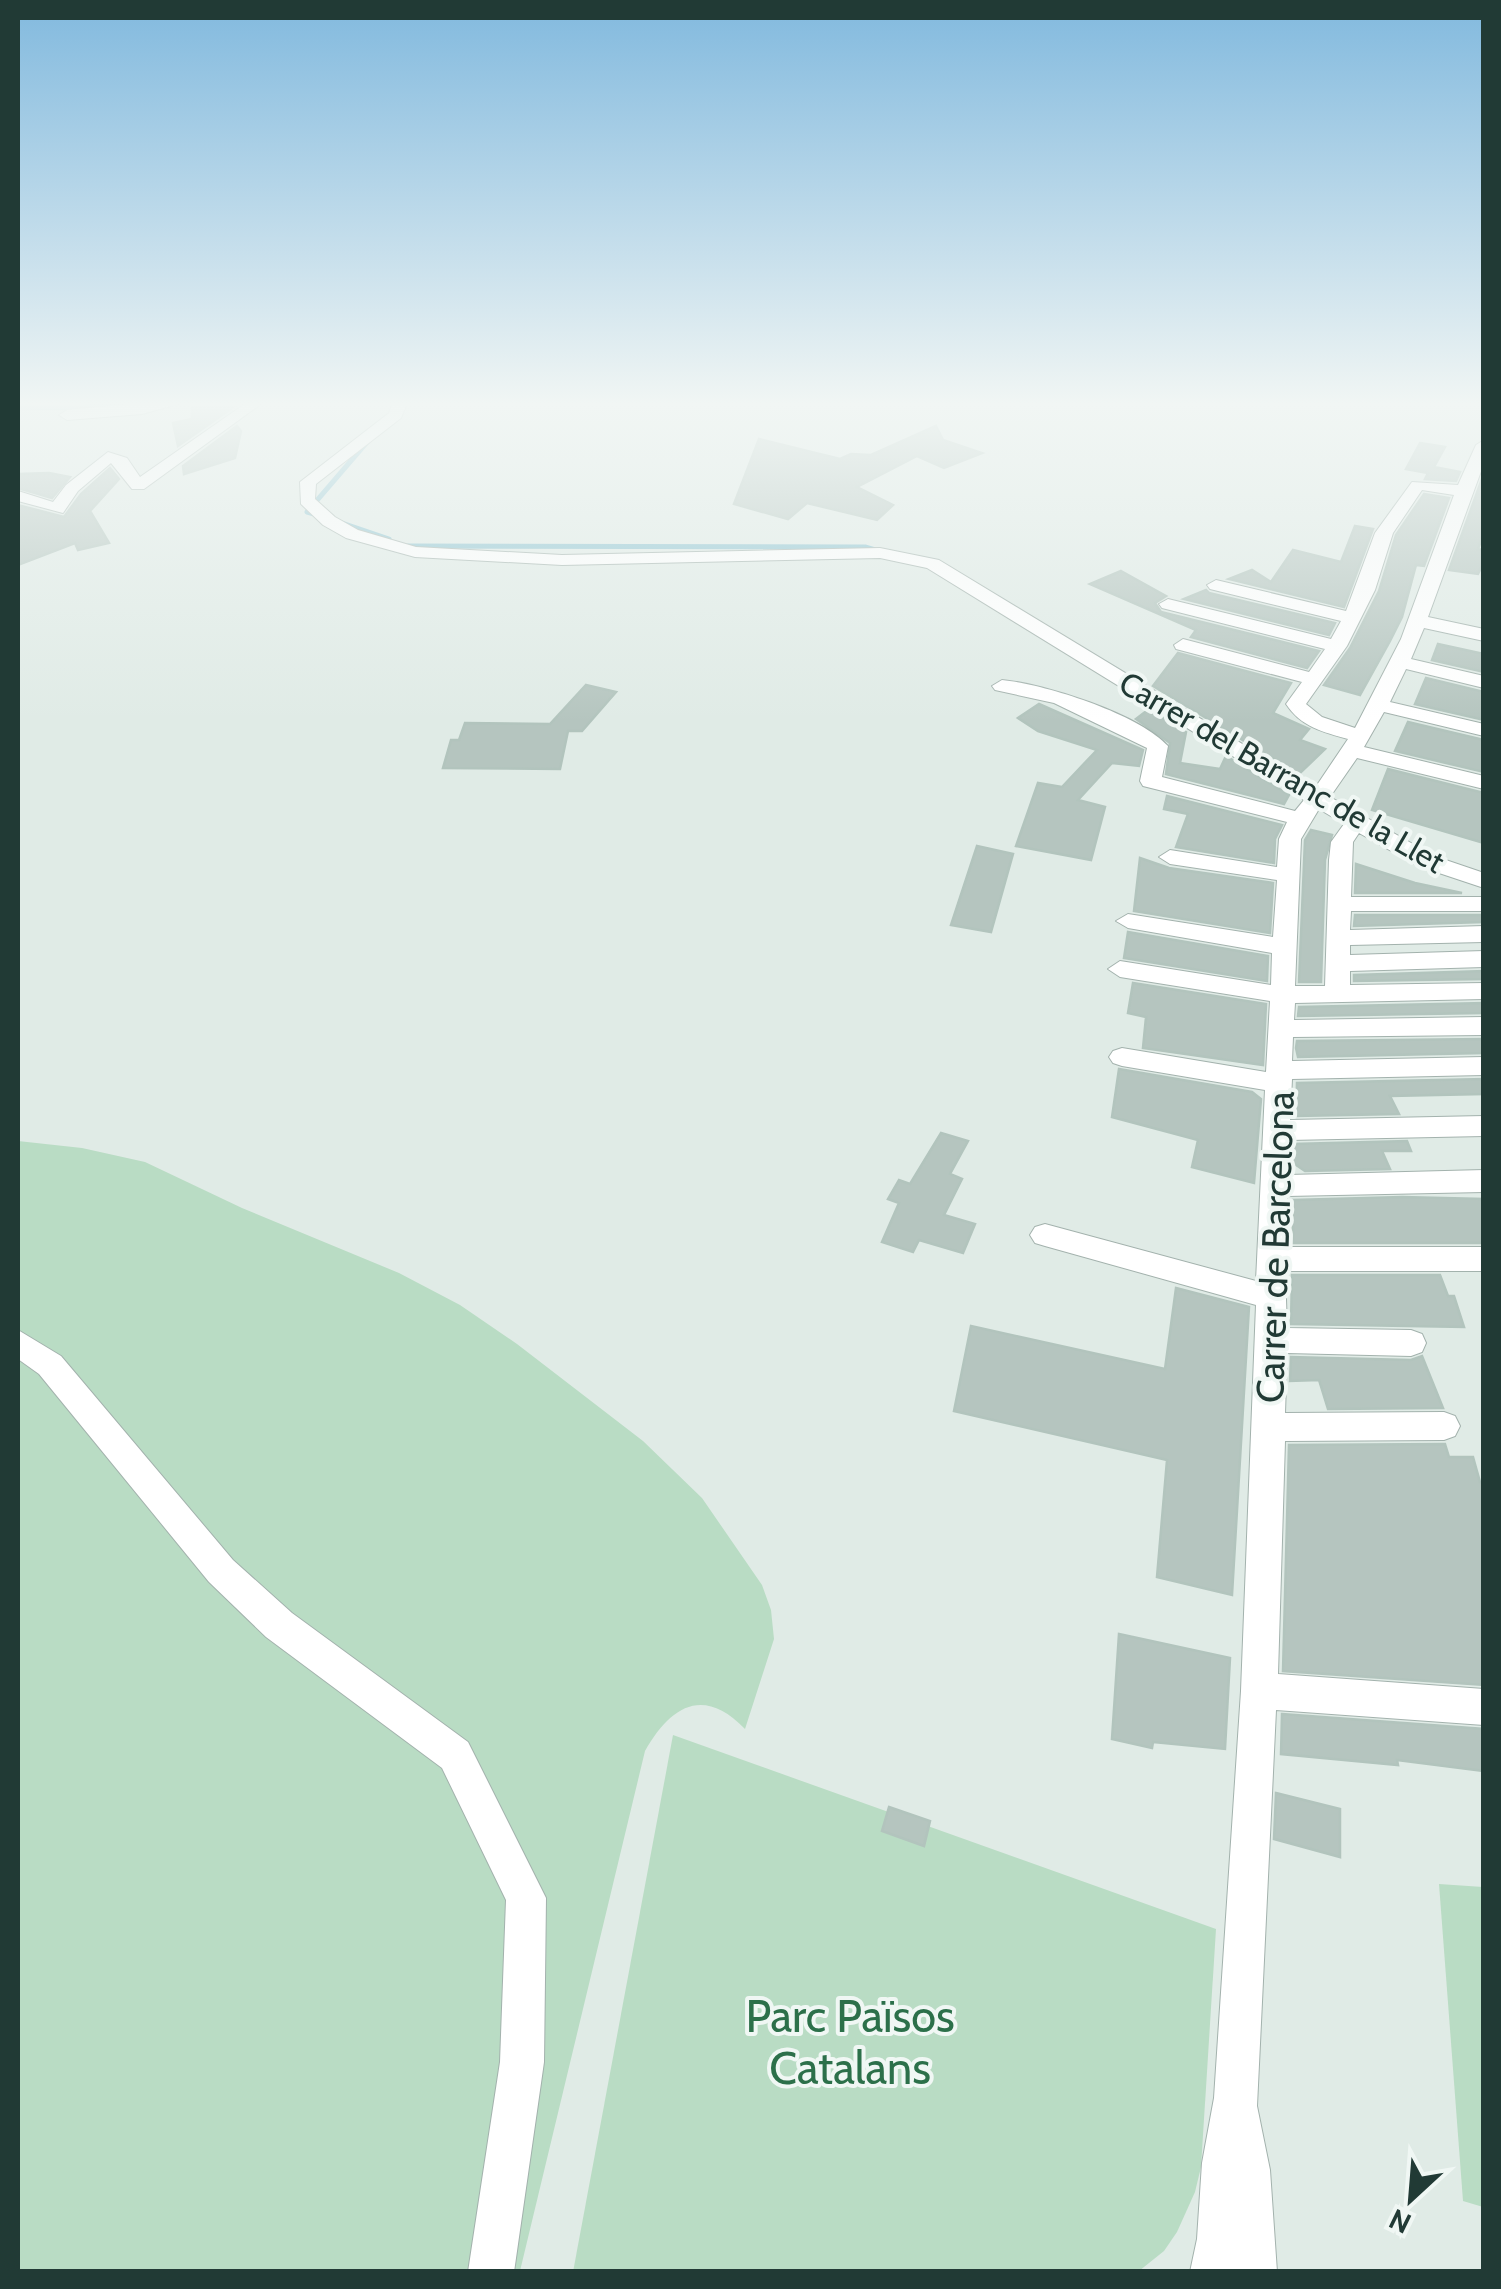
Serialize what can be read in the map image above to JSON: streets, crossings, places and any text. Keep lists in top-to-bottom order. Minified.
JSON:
{"streets":{"street":["Carrer del Barranc de la Llet","Carrer de Barcelona"]},"crossings":[["Carrer del Barranc de la Llet","Carrer de Barcelona"]],"parks":["Parc Països Catalans"],"north":"bottom left"}
